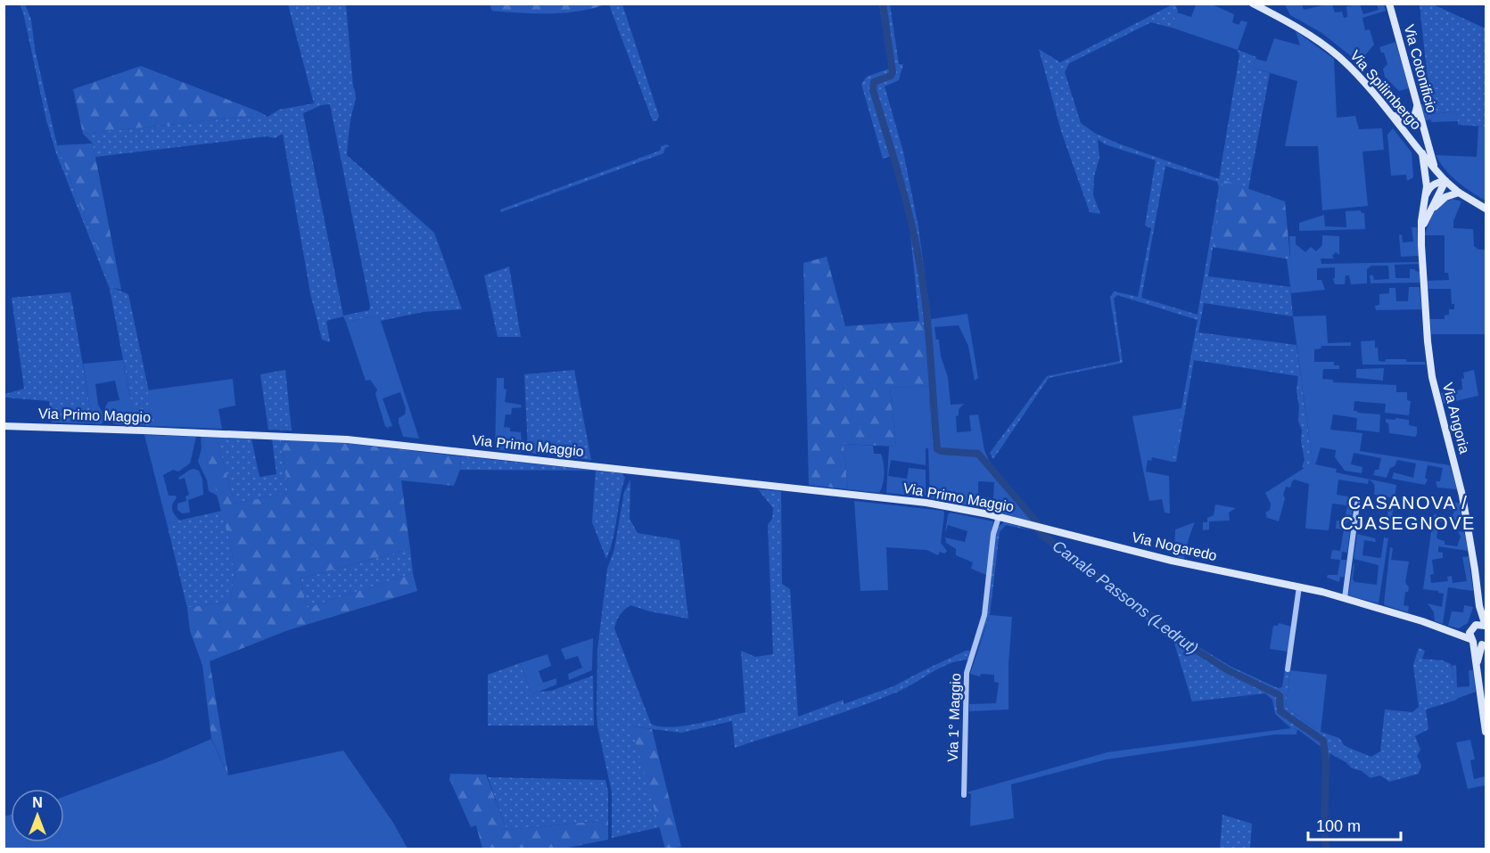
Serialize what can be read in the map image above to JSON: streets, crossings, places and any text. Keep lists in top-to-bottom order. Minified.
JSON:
{"streets":{"street":["Via Cotonificio","Via Spilimbergo","Via Primo Maggio","Via Angoria","Via Nogaredo","Via 1° Maggio"]},"crossings":[["Via Cotonificio","Via Spilimbergo"],["Via Spilimbergo","Via Angoria"],["Via Primo Maggio","Via Nogaredo"],["Via Primo Maggio","Via 1° Maggio"],["Via Angoria","Via Nogaredo"]],"districts":["CASANOVA / CJASEGNOVE"],"water":["Canale Passons (Ledrut)"],"scale_bar":"100 m","north":"top"}
